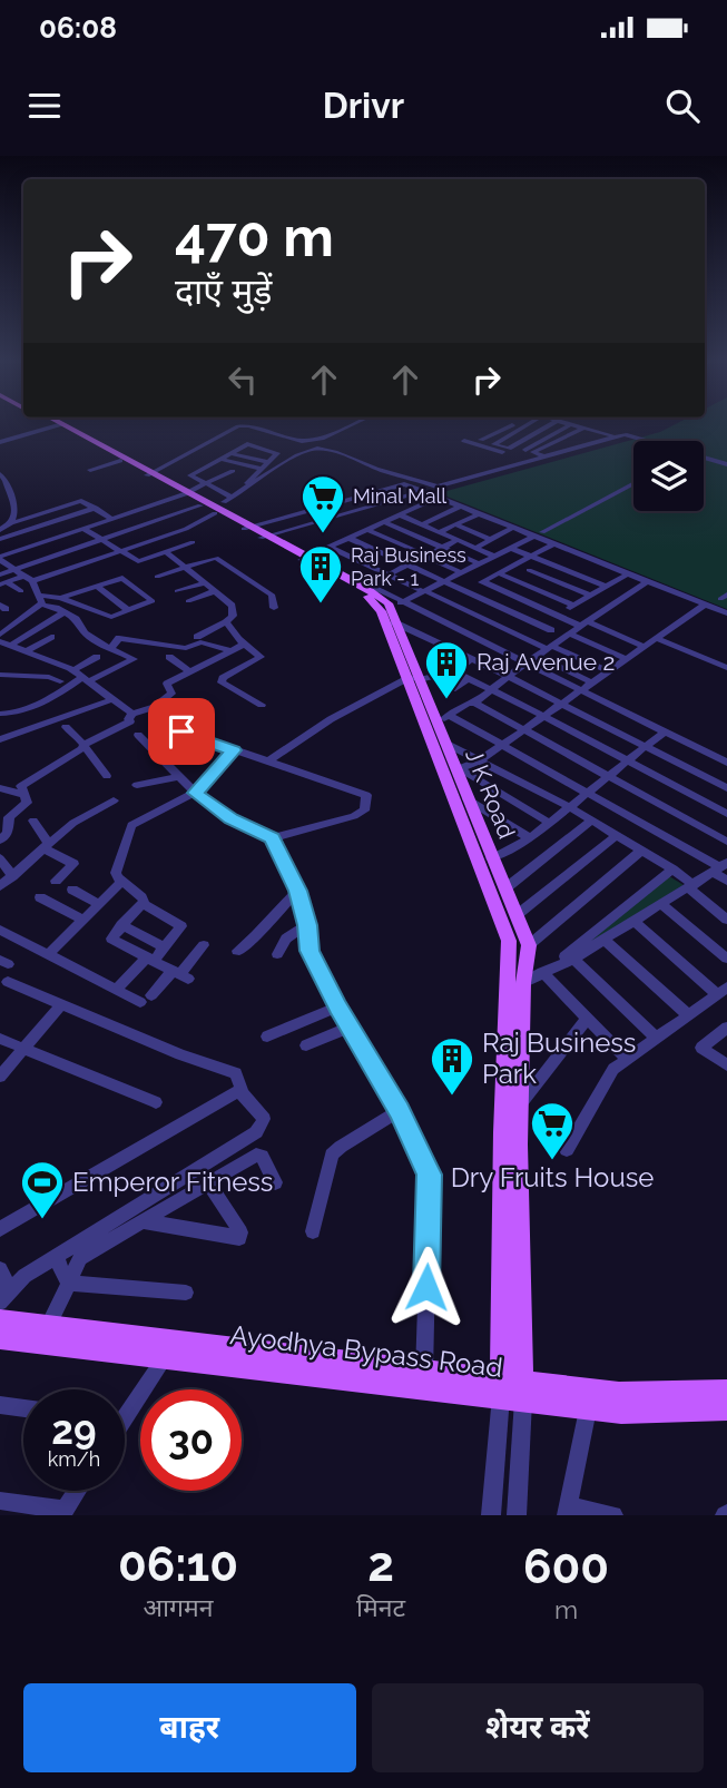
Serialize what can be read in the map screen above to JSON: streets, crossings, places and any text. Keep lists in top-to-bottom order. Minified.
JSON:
{"streets":{"main road":["J K Road","Ayodhya Bypass Road"]},"crossings":[["J K Road","Ayodhya Bypass Road"]],"places":{"supermarket":["Minal Mall","Dry Fruits House"],"building":["Raj Business Park - 1","Raj Avenue 2","Raj Business Park"],"sports":["Emperor Fitness"]},"page":{"status":"06:08","header":"Drivr","turn":["470 m","दाएँ मुड़ें"],"speed":"29 km/h","limit":"30","eta":["06:10","आगमन","2","मिनट","600","m"],"buttons":["बाहर","शेयर करें"]}}
